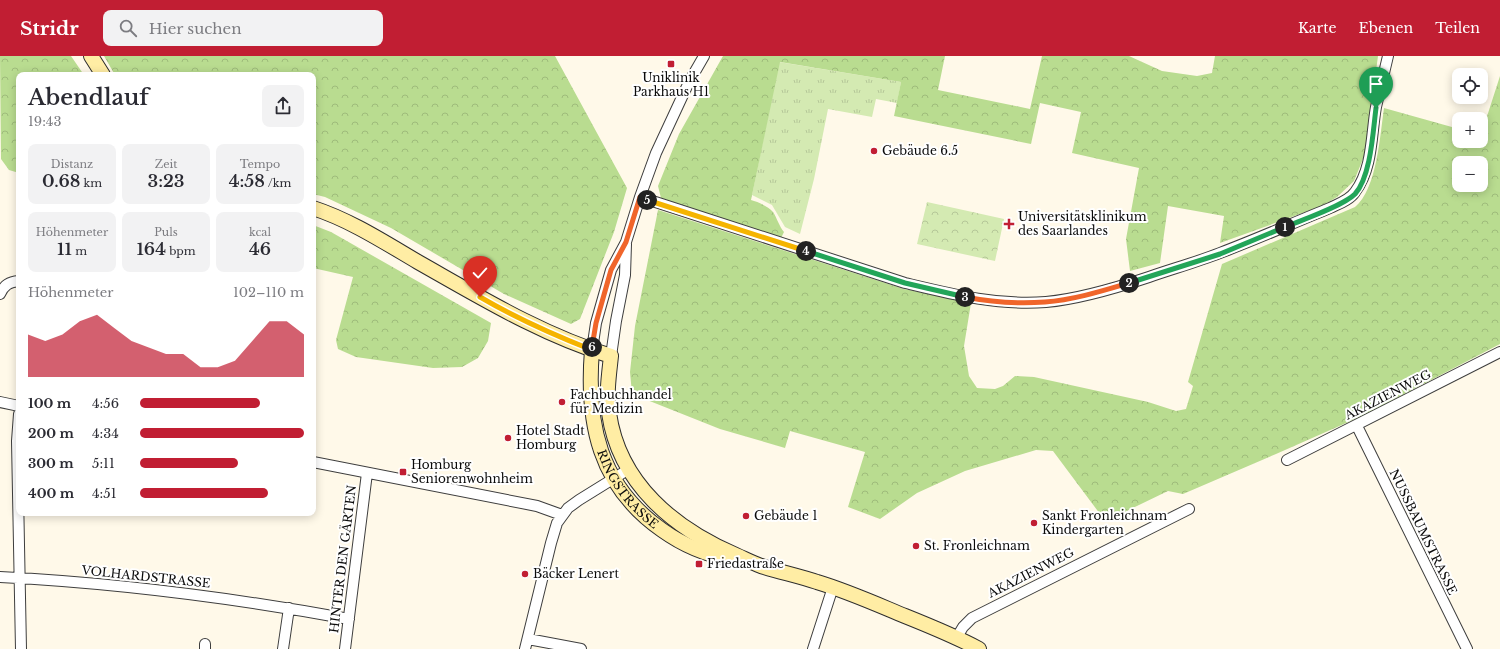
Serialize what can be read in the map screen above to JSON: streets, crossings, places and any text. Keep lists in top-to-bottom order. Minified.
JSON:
{"streets":{"street":["AKAZIENWEG","RINGSTRASSE","NUSSBAUMSTRASSE","HINTER DEN GÄRTEN","VOLHARDSTRASSE"]},"crossings":[["AKAZIENWEG","RINGSTRASSE"],["AKAZIENWEG","NUSSBAUMSTRASSE"],["HINTER DEN GÄRTEN","VOLHARDSTRASSE"]],"places":{"transit":["Uniklinik Parkhaus H1","Homburg Seniorenwohnheim","Friedastraße"],"other":["Gebäude 6.5","Fachbuchhandel für Medizin","Hotel Stadt Homburg","Gebäude 1","Sankt Fronleichnam Kindergarten","St. Fronleichnam","Bäcker Lenert"],"health":["Universitätsklinikum des Saarlandes"]},"page":{"header":"Stridr","search":"Hier suchen","nav":["Karte","Ebenen","Teilen"],"map_buttons":["+","−"],"heading":["Abendlauf","19:43"],"stats":[["Distanz","0.68 km"],["Zeit","3:23"],["Tempo","4:58 /km"],["Höhenmeter","11 m"],["Puls","164 bpm"],["kcal","46"]],"pins":["5","1","4","2","3","6"],"chart":["Höhenmeter","102–110 m"],"list":[{"name":"100 m","note":"4:56"},{"name":"200 m","note":"4:34"},{"name":"300 m","note":"5:11"},{"name":"400 m","note":"4:51"}]}}
